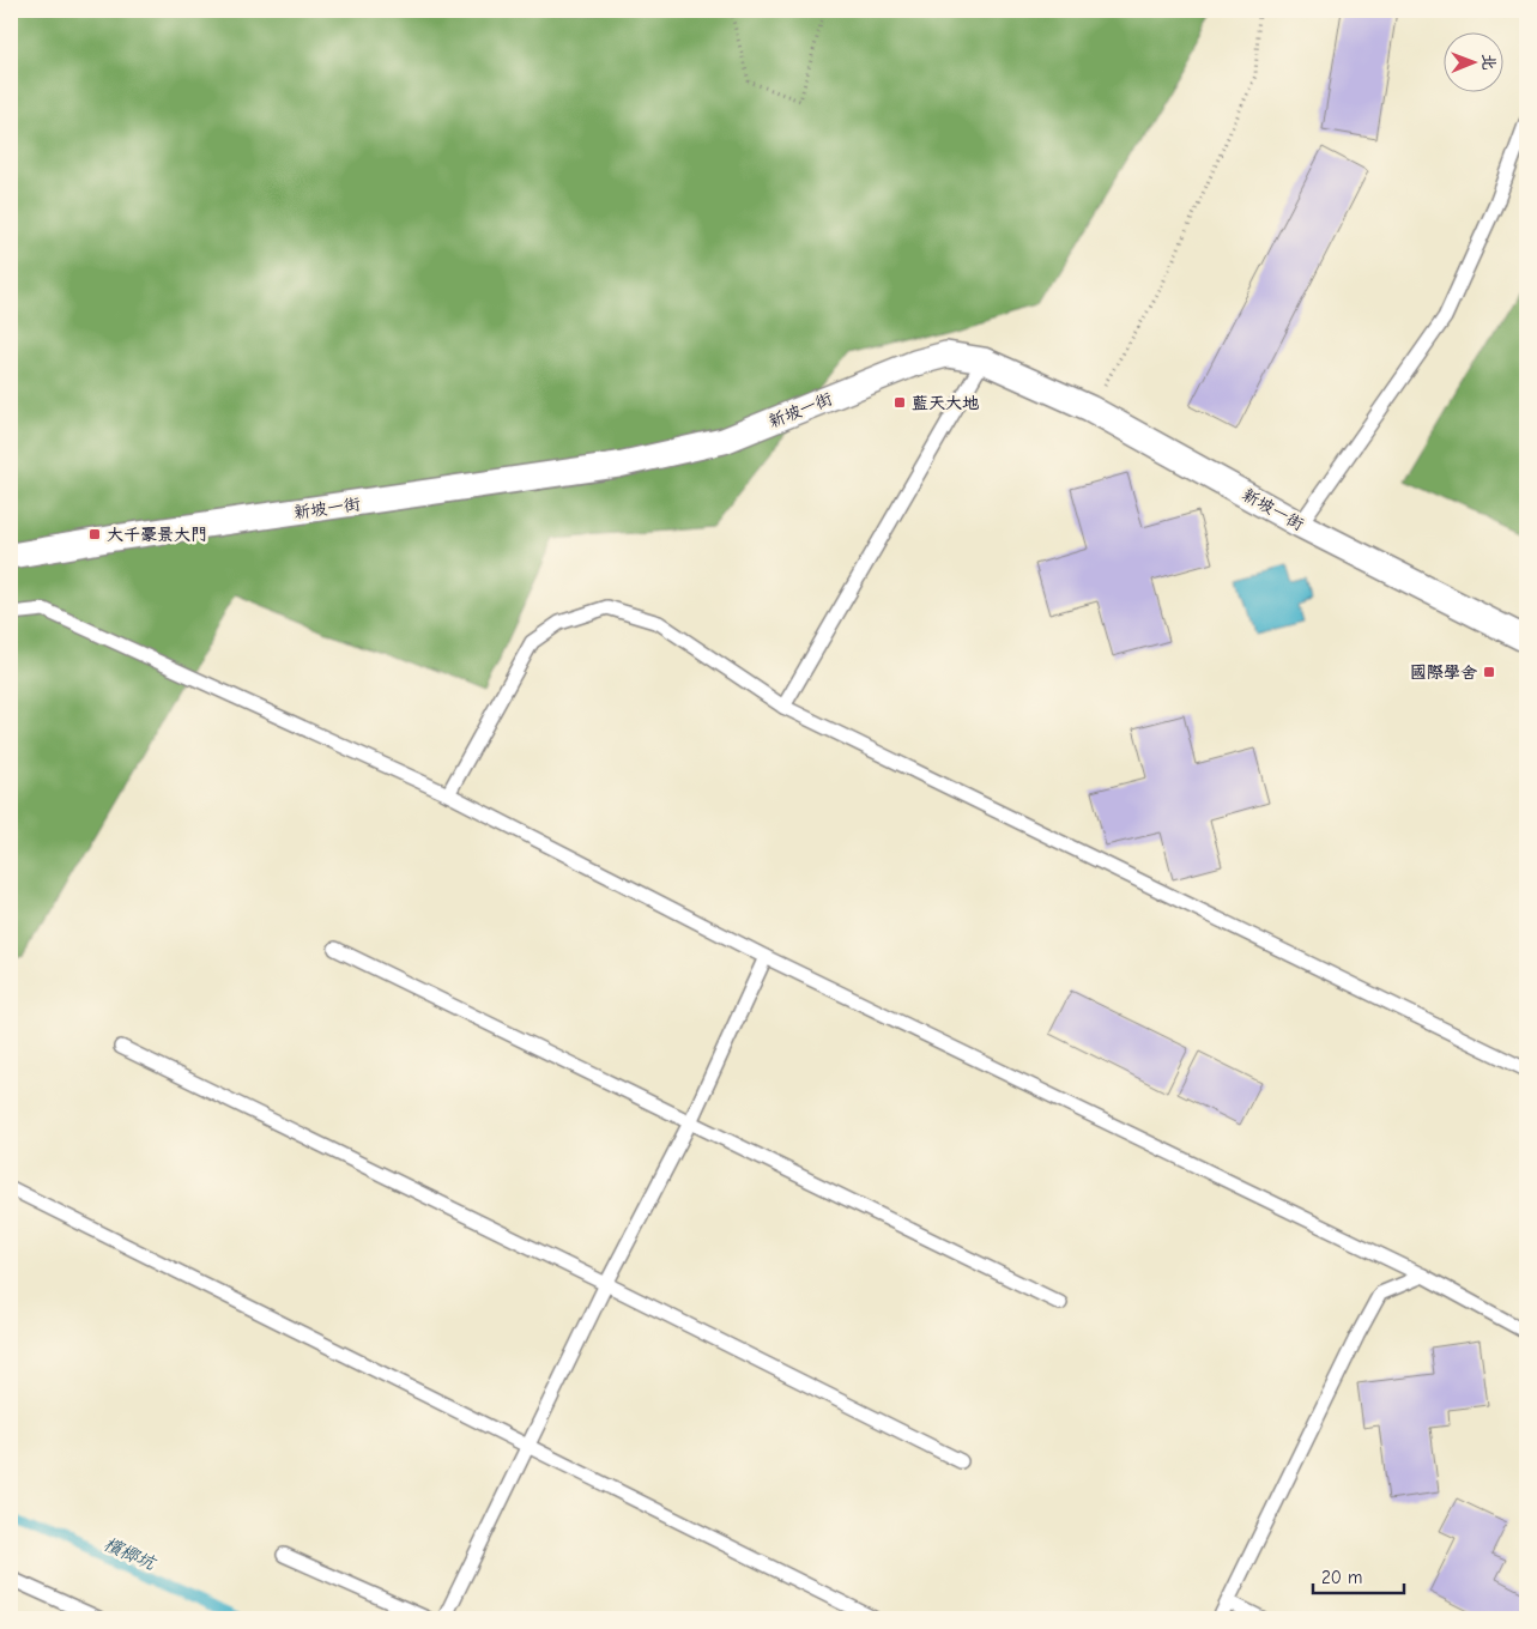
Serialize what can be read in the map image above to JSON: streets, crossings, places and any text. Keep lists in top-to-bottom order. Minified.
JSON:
{"streets":{"street":["新坡一街"]},"water":["檳榔坑"],"places":{"transit":["藍天大地","大千豪景大門","國際學舍"]},"scale_bar":"20 m","north":"right"}
